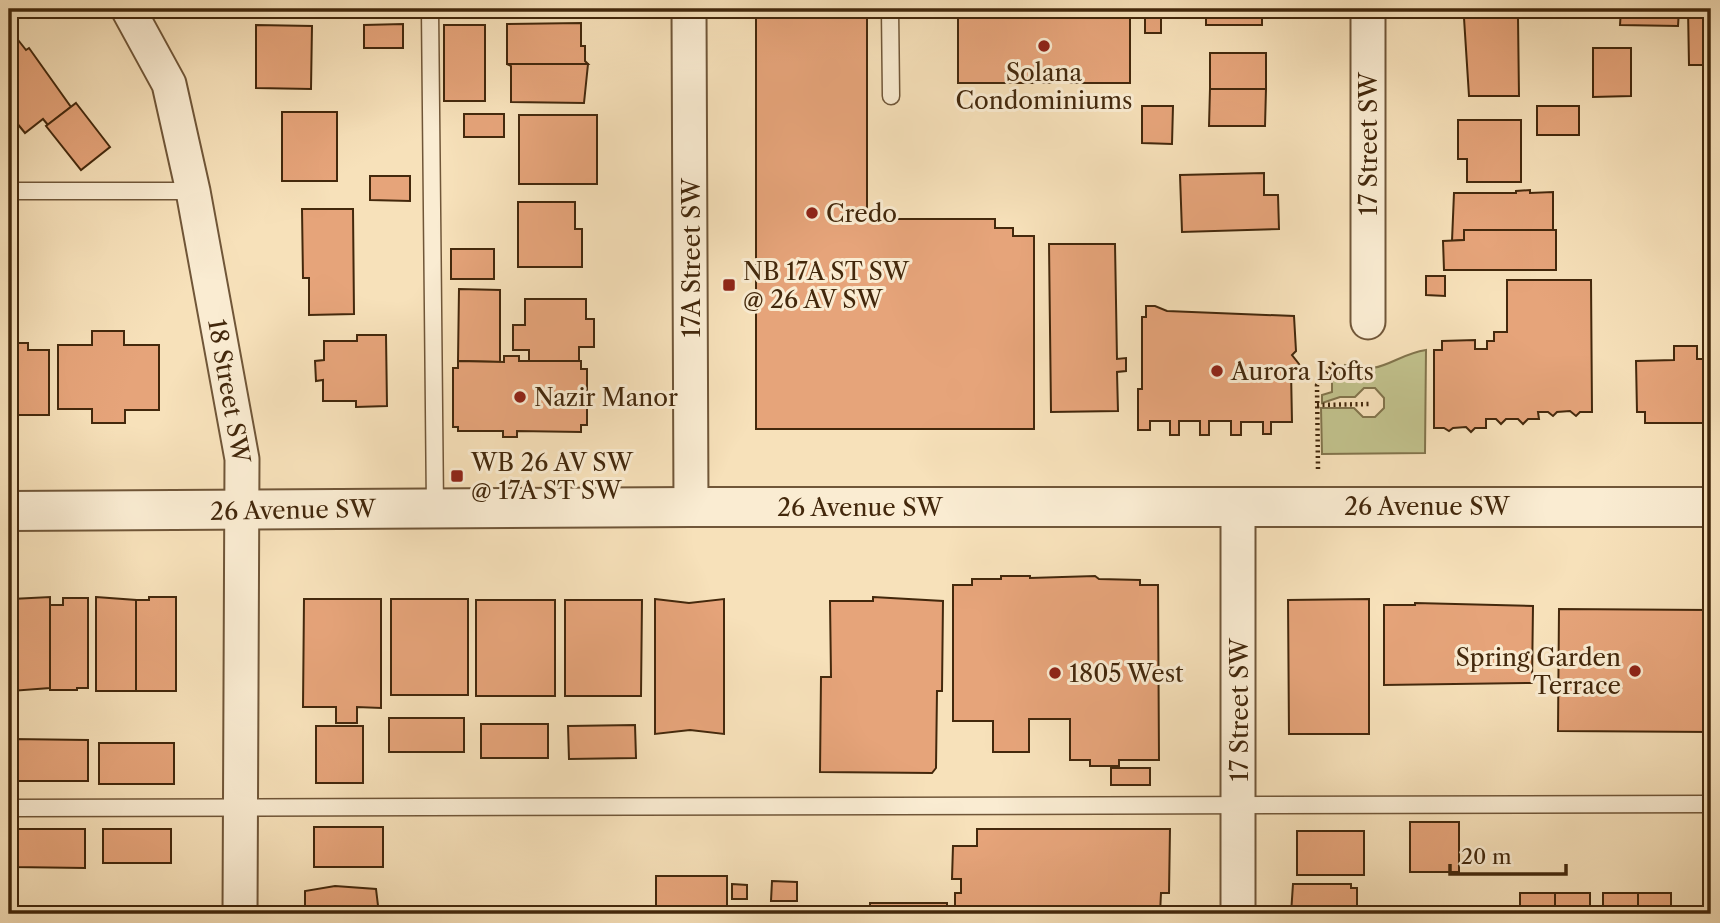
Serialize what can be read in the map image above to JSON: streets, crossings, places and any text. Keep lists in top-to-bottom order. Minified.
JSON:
{"streets":{"street":["17 Street SW","17A Street SW","18 Street SW","26 Avenue SW"]},"crossings":[["17 Street SW","26 Avenue SW"],["17A Street SW","26 Avenue SW"],["18 Street SW","26 Avenue SW"]],"places":{"other":["Solana Condominiums","Credo","Aurora Lofts","Nazir Manor","Spring Garden Terrace","1805 West"],"transit":["NB 17A ST SW @ 26 AV SW","WB 26 AV SW @ 17A ST SW"]},"scale_bar":"20 m"}
